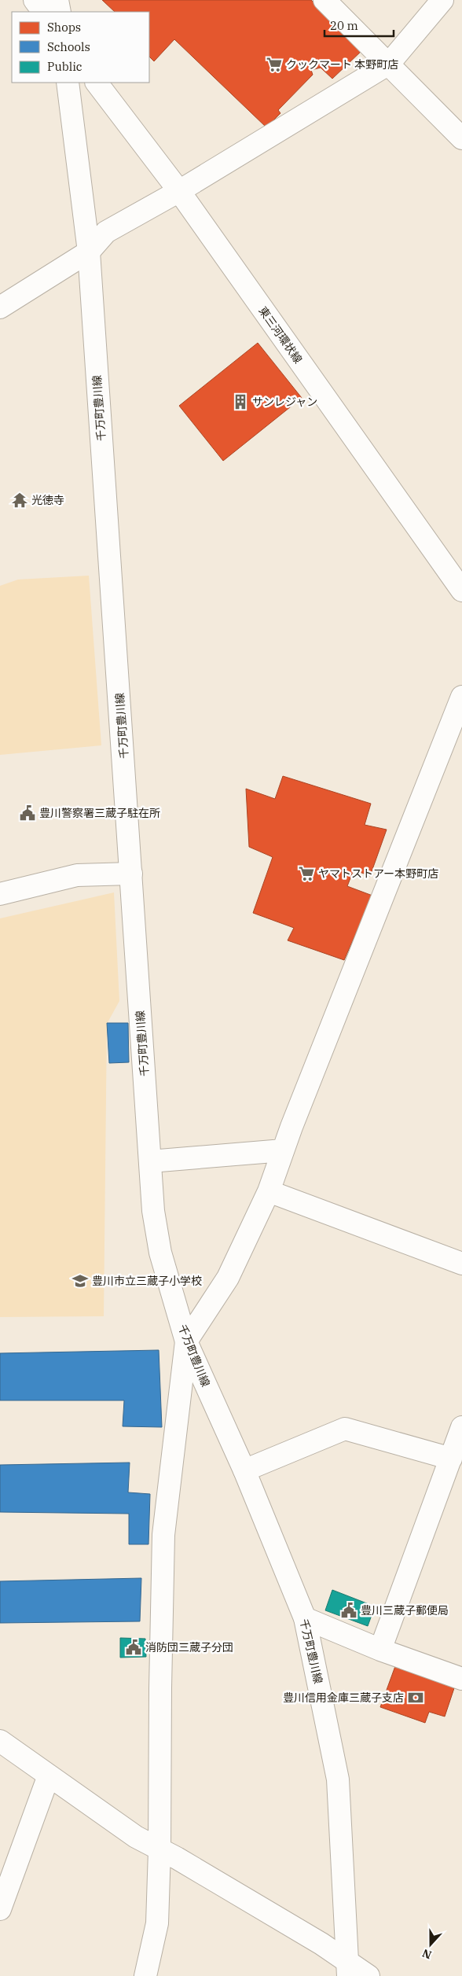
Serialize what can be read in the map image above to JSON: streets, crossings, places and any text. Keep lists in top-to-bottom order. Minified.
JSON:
{"streets":{"street":["東三河環状線","千万町豊川線"]},"places":{"supermarket":["クックマート 本野町店","ヤマトストアー本野町店"],"building":["サンレジャン"],"temple":["光徳寺"],"public building":["豊川警察署三蔵子駐在所","豊川三蔵子郵便局","消防団三蔵子分団"],"school or university":["豊川市立三蔵子小学校"],"bank":["豊川信用金庫三蔵子支店"]},"legend":["Shops","Schools","Public"],"scale_bar":"20 m","north":"bottom"}
